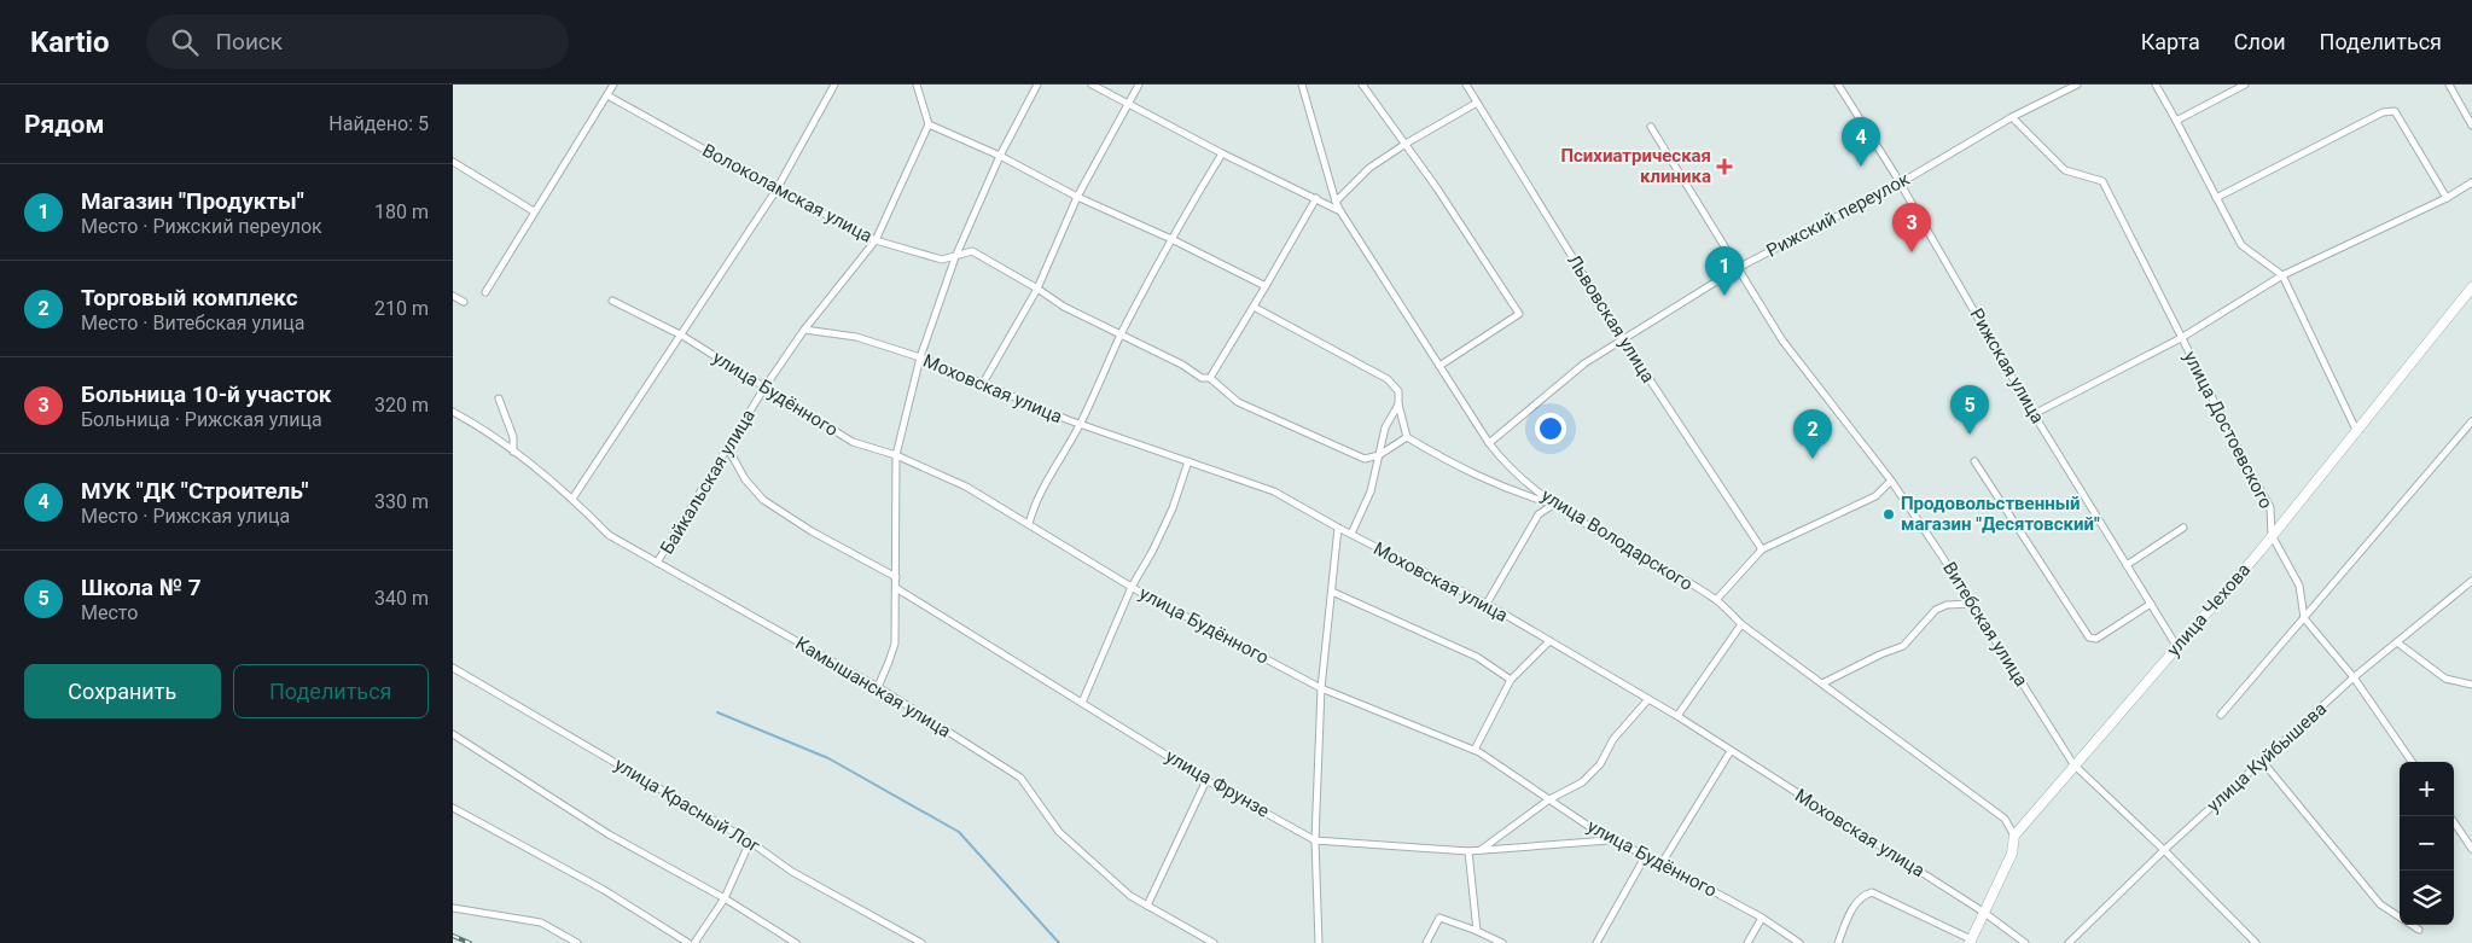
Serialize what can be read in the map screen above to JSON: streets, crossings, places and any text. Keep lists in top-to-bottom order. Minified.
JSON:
{"streets":{"street":["Волоколамская улица","Рижский переулок","Львовская улица","Рижская улица","Моховская улица","улица Будённого","улица Достоевского","Байкальская улица","улица Володарского","улица Чехова","Витебская улица","Камышанская улица","улица Куйбышева","улица Фрунзе","улица Красный Лог"]},"crossings":[["Волоколамская улица","Байкальская улица"],["Рижский переулок","Львовская улица"],["Рижский переулок","Рижская улица"],["Рижский переулок","улица Достоевского"],["Рижский переулок","улица Володарского"],["Рижский переулок","Витебская улица"],["Рижская улица","улица Чехова"],["Моховская улица","Байкальская улица"],["Моховская улица","улица Чехова"],["улица Будённого","Байкальская улица"],["улица Будённого","улица Фрунзе"],["улица Достоевского","улица Чехова"],["Байкальская улица","Камышанская улица"],["улица Володарского","улица Чехова"],["улица Чехова","Витебская улица"],["Витебская улица","улица Куйбышева"]],"places":{"health":["Психиатрическая клиника"],"other":["Продовольственный магазин \"Деcятовский\""]},"page":{"header":"Kartio","search":"Поиск","nav":["Карта","Слои","Поделиться"],"heading":["Рядом","Найдено: 5"],"pins":["4","3","1","5","2"],"list":[{"mark":"1","name":"Магазин \"Продукты\"","note":"Место · Рижский переулок","value":"180 m"},{"mark":"2","name":"Торговый комплекс","note":"Место · Витебская улица","value":"210 m"},{"mark":"3","name":"Больница 10-й участок","note":"Больница · Рижская улица","value":"320 m"},{"mark":"4","name":"МУК \"ДК \"Строитель\"","note":"Место · Рижская улица","value":"330 m"},{"mark":"5","name":"Школа № 7","note":"Место","value":"340 m"}],"buttons":["Сохранить","Поделиться"],"map_buttons":["+","−"]}}
